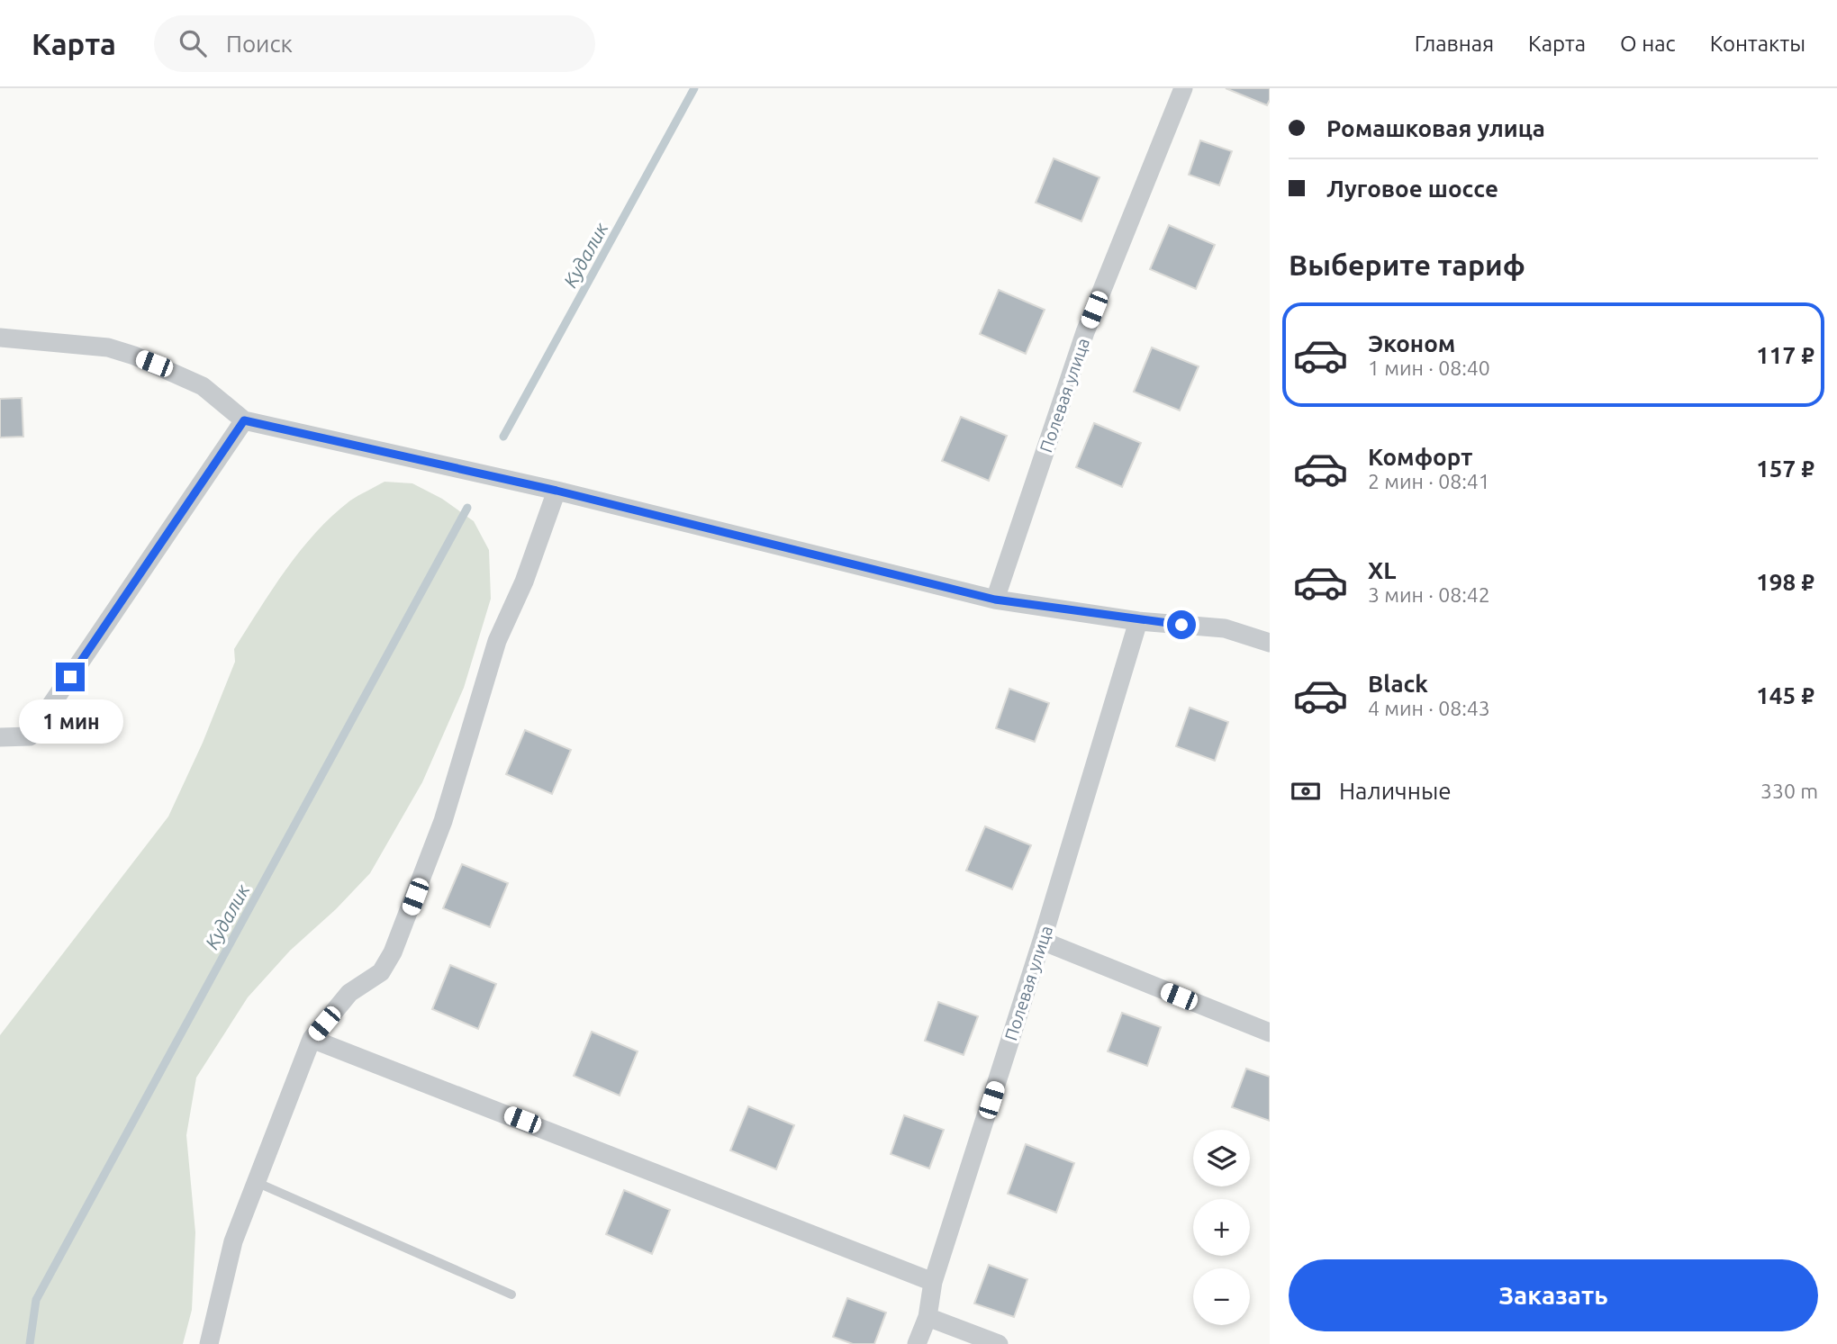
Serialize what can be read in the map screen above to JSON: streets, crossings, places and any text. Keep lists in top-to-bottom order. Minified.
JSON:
{"streets":{"street":["Полевая улица"]},"water":["Кудалик"],"page":{"header":"Карта","search":"Поиск","nav":["Главная","Карта","О нас","Контакты"],"banner":["Ромашковая улица","Луговое шоссе"],"heading":"Выберите тариф","list":[{"name":"Эконом","note":"1 мин · 08:40","value":"117 ₽"},{"name":"Комфорт","note":"2 мин · 08:41","value":"157 ₽"},{"name":"XL","note":"3 мин · 08:42","value":"198 ₽"},{"name":"Black","note":"4 мин · 08:43","value":"145 ₽"}],"bubble":"1 мин","pay":["Наличные","330 m"],"map_buttons":["+","−"],"buttons":"Заказать"}}
